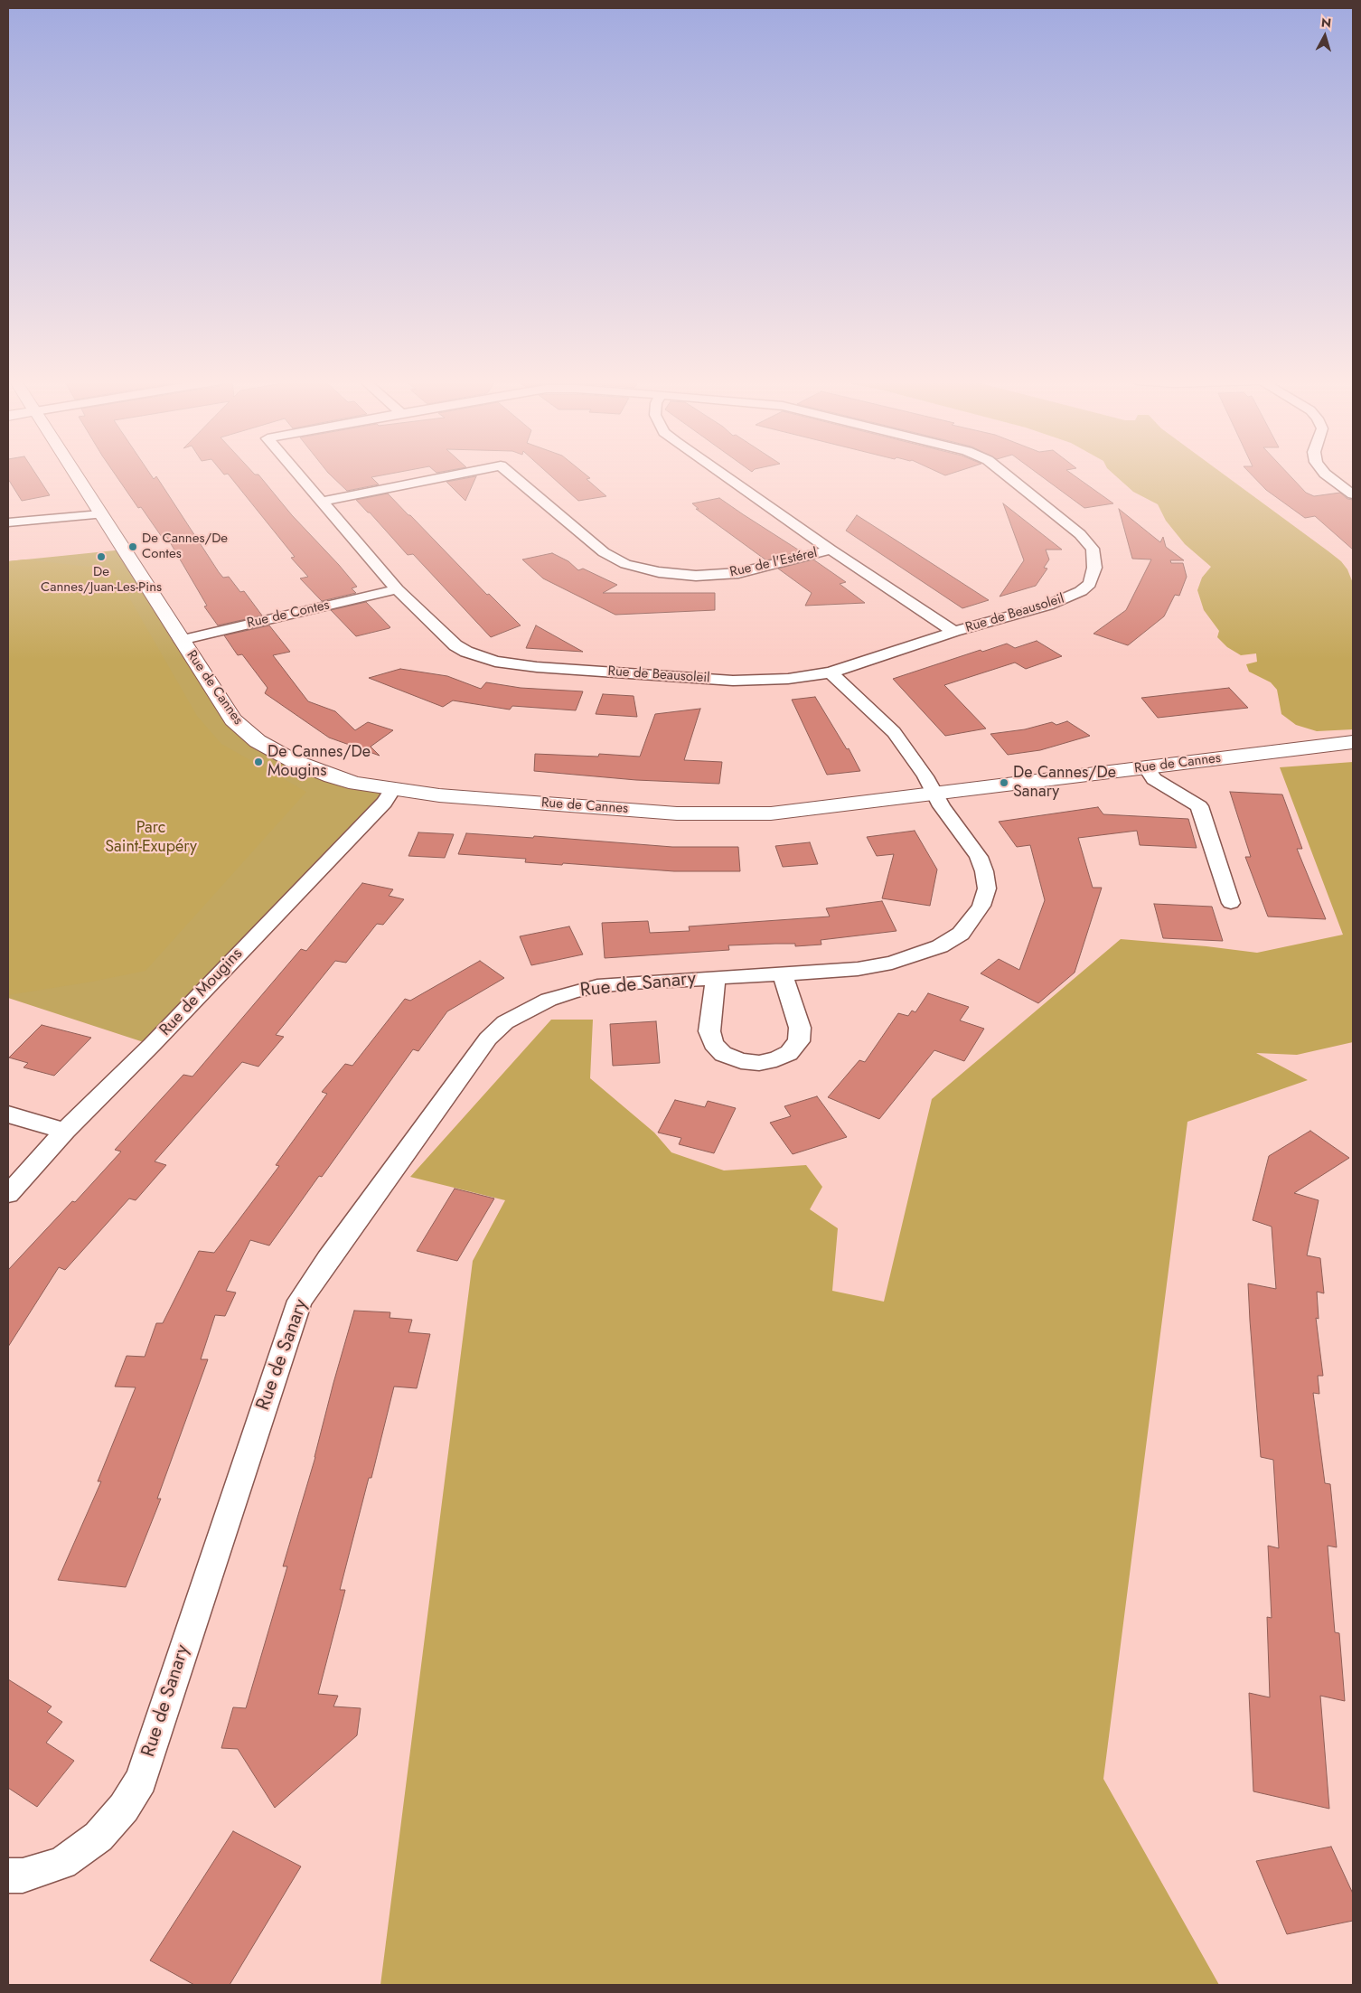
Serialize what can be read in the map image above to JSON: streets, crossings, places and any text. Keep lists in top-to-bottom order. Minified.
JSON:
{"streets":{"street":["Rue de l'Estérel","Rue de Beausoleil","Rue de Contes","Rue de Cannes","Rue de Sanary","Rue de Mougins"]},"crossings":[["Rue de l'Estérel","Rue de Beausoleil"],["Rue de Beausoleil","Rue de Contes"],["Rue de Beausoleil","Rue de Sanary"],["Rue de Contes","Rue de Cannes"],["Rue de Cannes","Rue de Sanary"],["Rue de Cannes","Rue de Mougins"]],"parks":["Parc Saint-Exupéry"],"places":["De Cannes/De Contes","De Cannes/Juan-Les-Pins","De Cannes/De Mougins","De Cannes/De Sanary"],"north":"top"}
